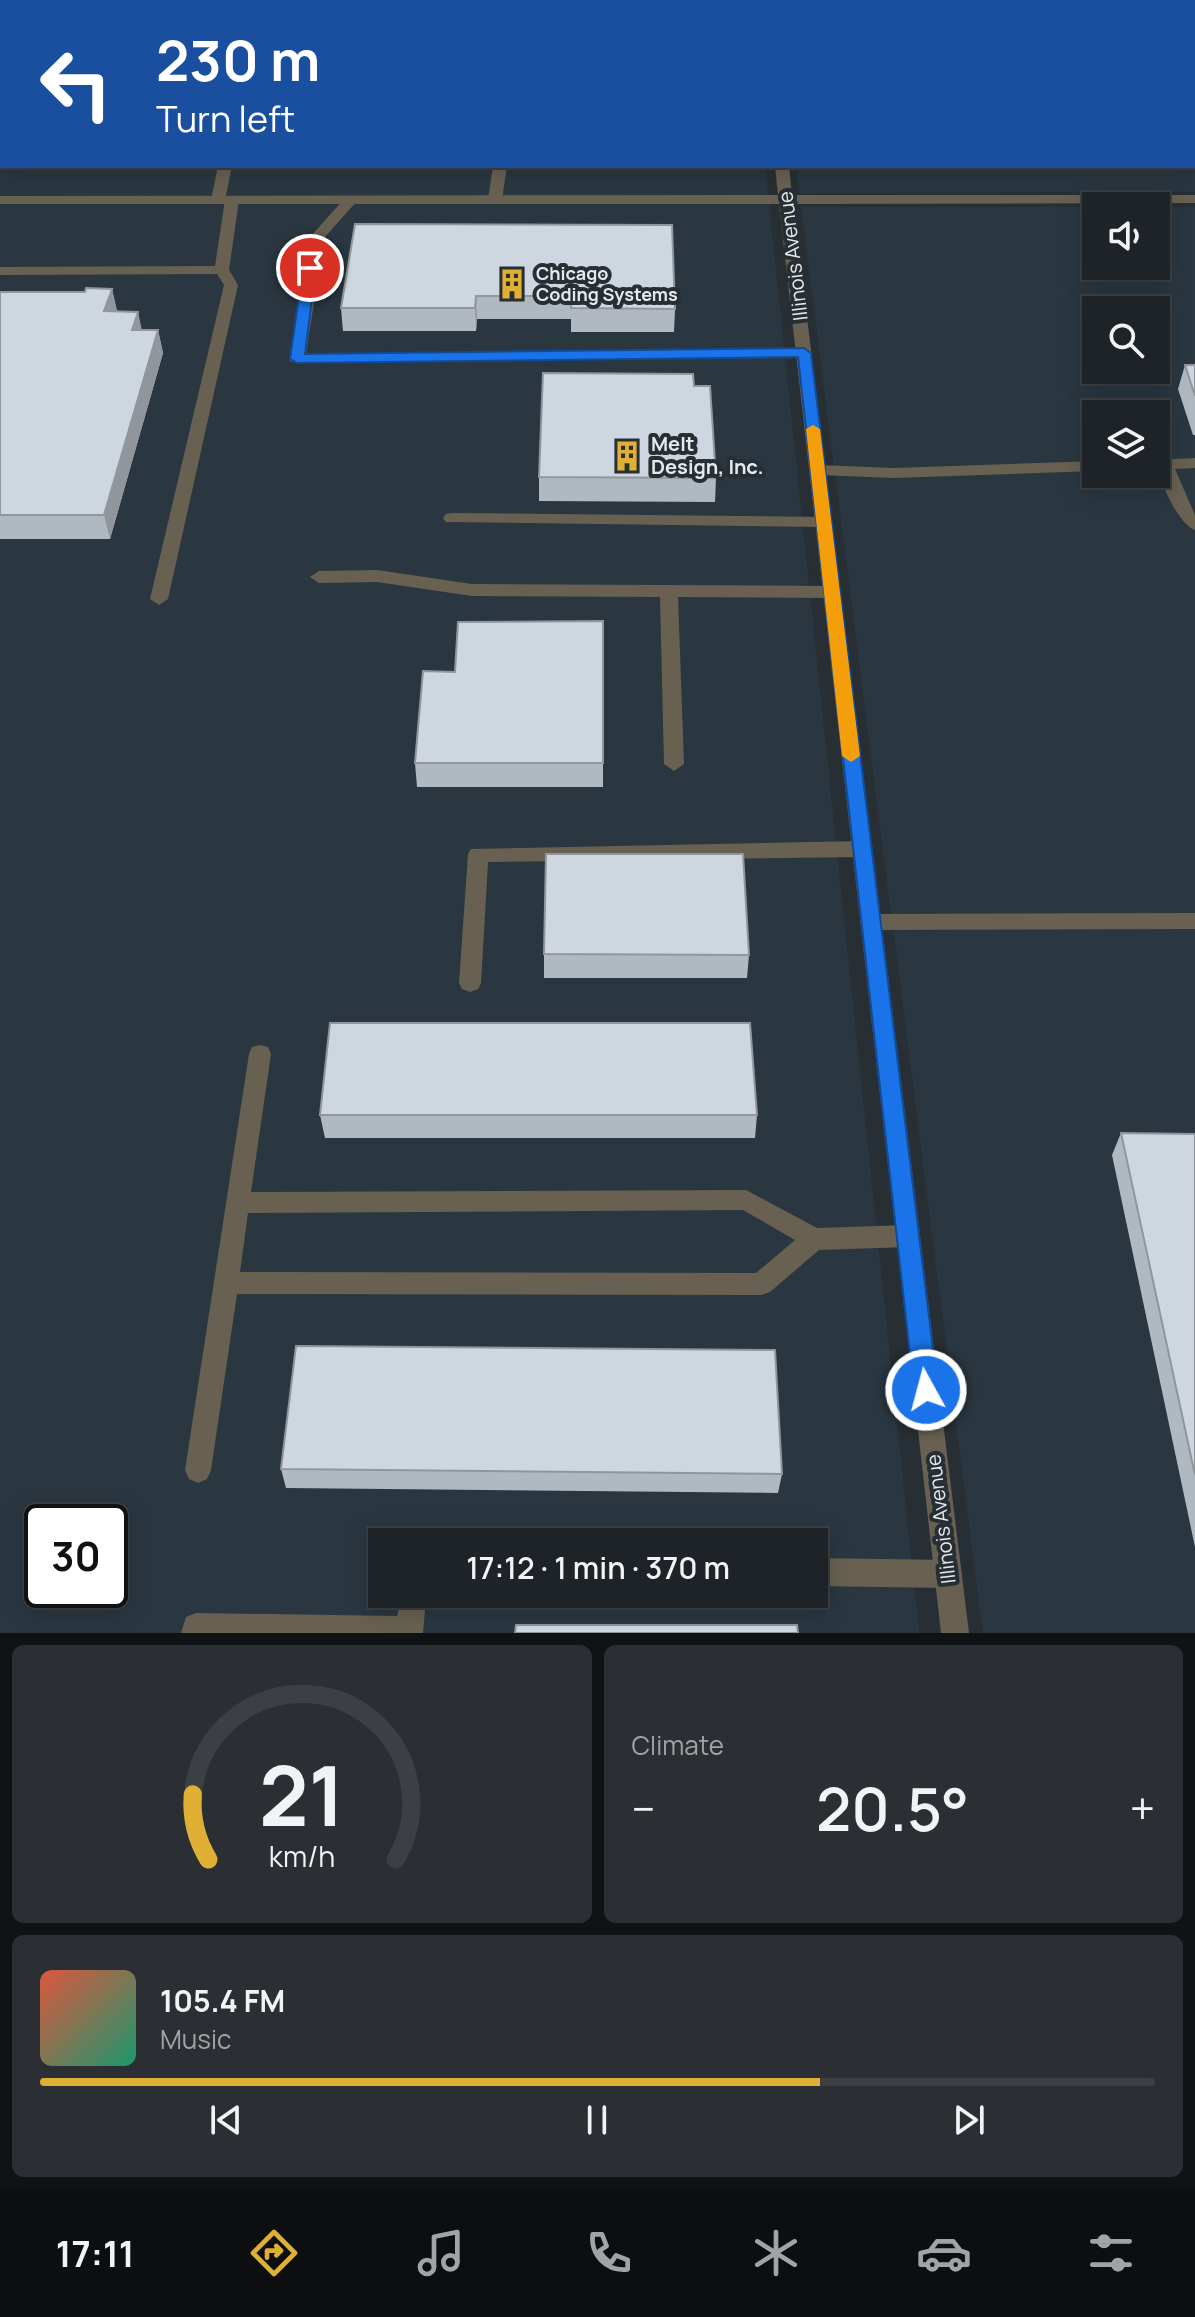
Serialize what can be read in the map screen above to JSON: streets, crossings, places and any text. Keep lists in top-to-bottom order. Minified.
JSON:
{"streets":{"street":["Illinois Avenue"]},"places":{"building":["Chicago Coding Systems","Melt Design, Inc."]},"page":{"turn":["230 m","Turn left"],"limit":"30","trip":"17:12 · 1 min · 370 m","tile":"Climate","heat":["−","20.5°","+"],"song":["105.4 FM","Music"],"tabs":"17:11","gauge":["21","km/h"]}}
